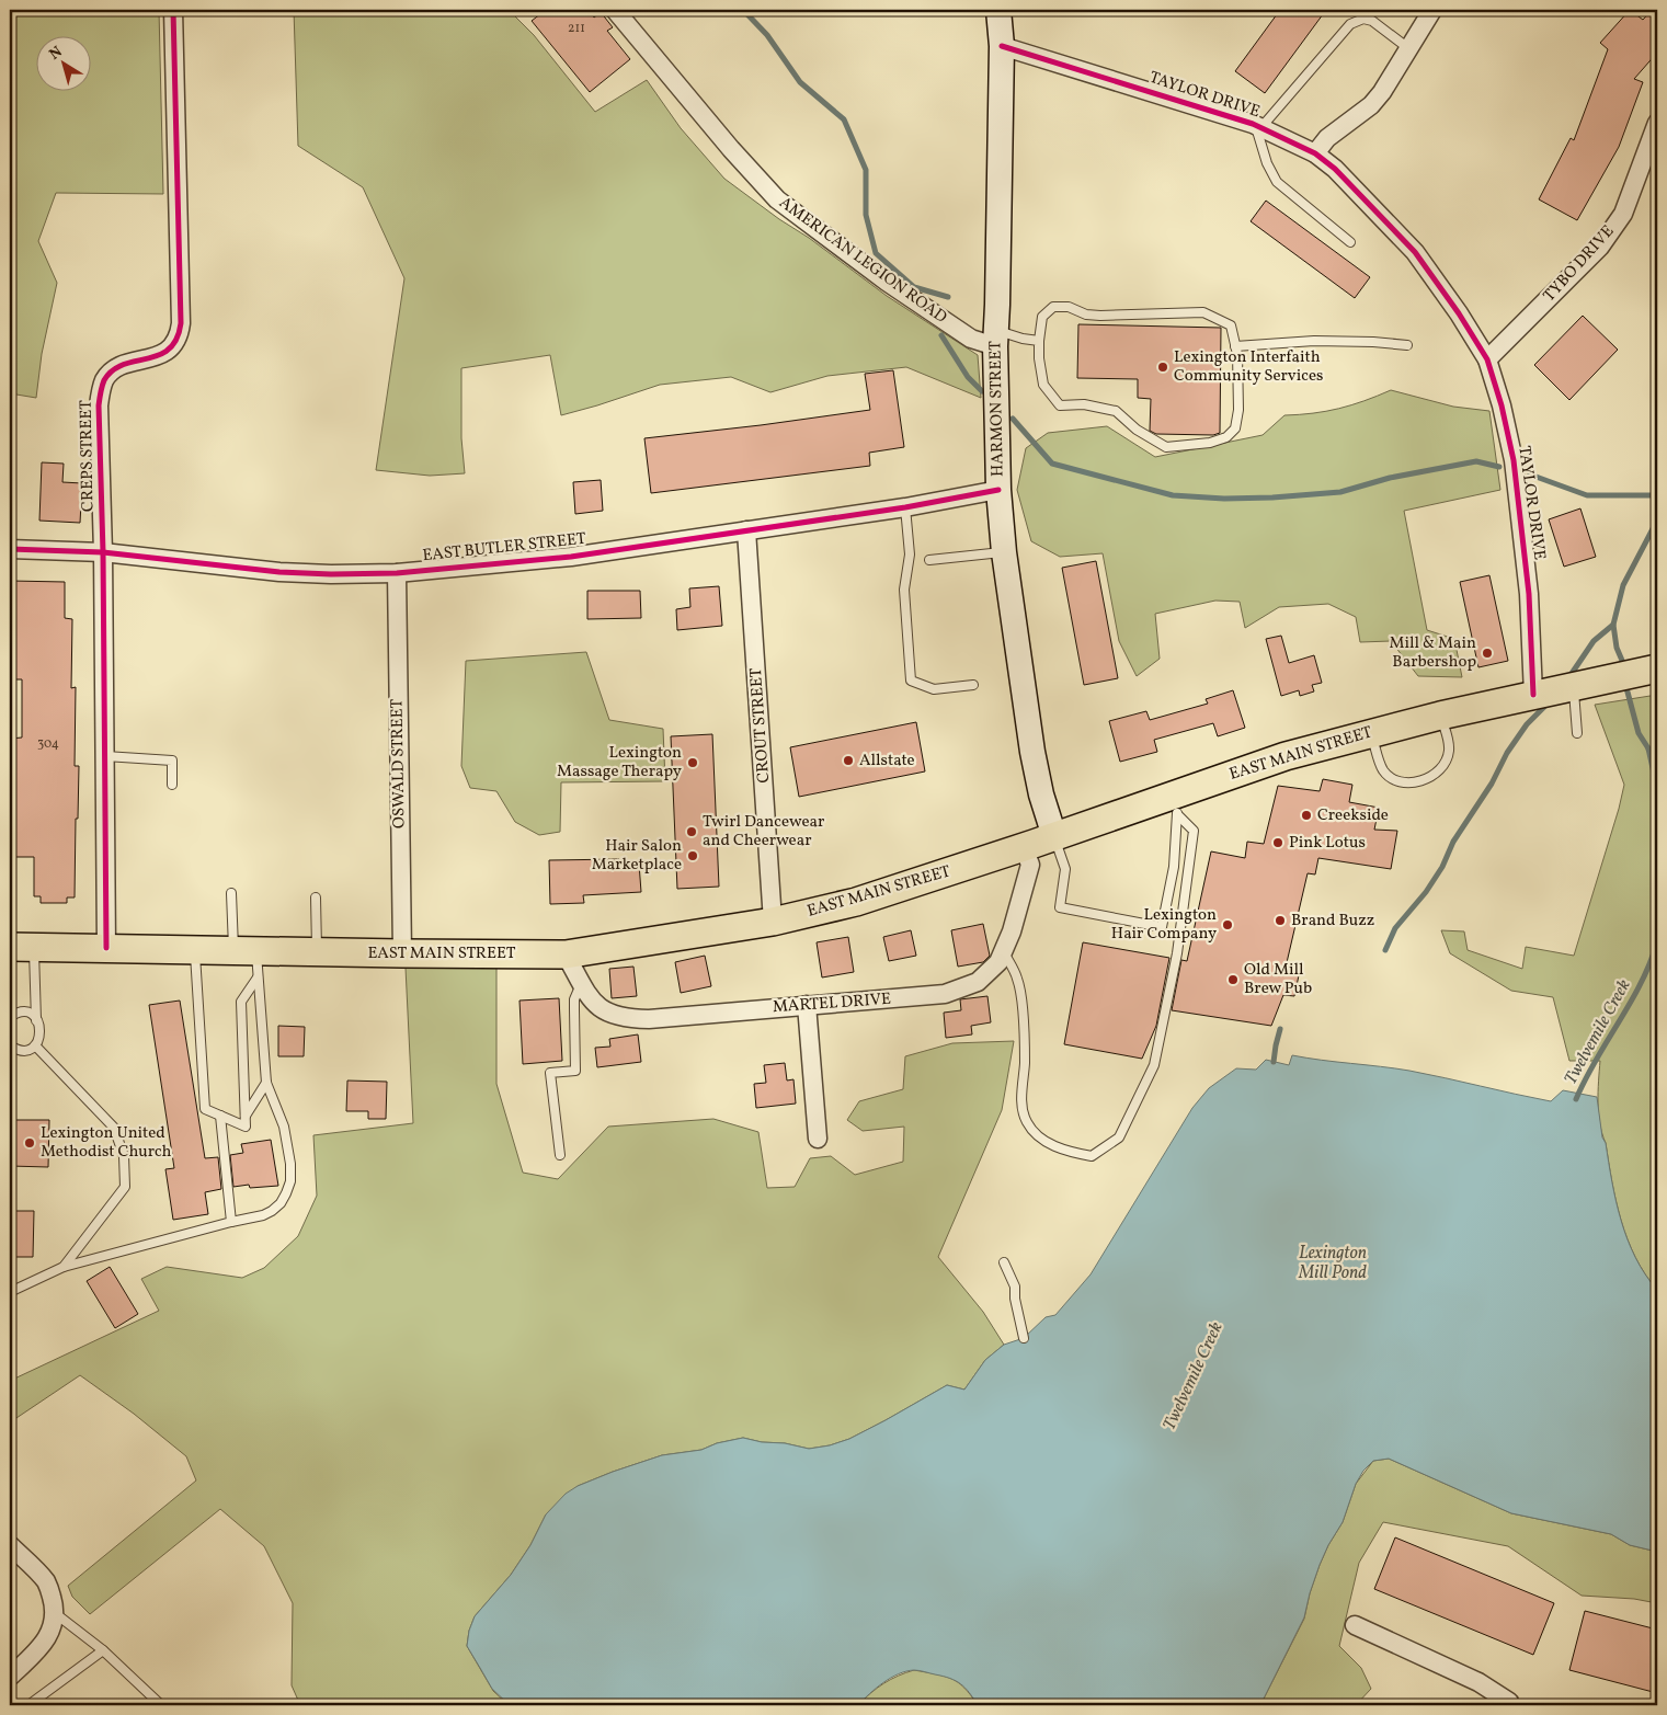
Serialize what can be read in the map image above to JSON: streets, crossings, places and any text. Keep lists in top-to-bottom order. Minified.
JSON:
{"streets":{"main road":["EAST MAIN STREET"],"street":["TAYLOR DRIVE","AMERICAN LEGION ROAD","TYBO DRIVE","HARMON STREET","CREPS STREET","EAST BUTLER STREET","CROUT STREET","OSWALD STREET","MARTEL DRIVE"]},"crossings":[["TAYLOR DRIVE","TYBO DRIVE"],["TAYLOR DRIVE","HARMON STREET"],["TAYLOR DRIVE","EAST MAIN STREET"],["AMERICAN LEGION ROAD","HARMON STREET"],["HARMON STREET","EAST BUTLER STREET"],["HARMON STREET","EAST MAIN STREET"],["CREPS STREET","EAST BUTLER STREET"],["CREPS STREET","EAST MAIN STREET"],["EAST BUTLER STREET","CROUT STREET"],["EAST BUTLER STREET","OSWALD STREET"],["CROUT STREET","EAST MAIN STREET"],["EAST MAIN STREET","OSWALD STREET"],["EAST MAIN STREET","MARTEL DRIVE"]],"water":["Twelvemile Creek","Lexington Mill Pond"],"places":["Lexington Interfaith Community Services","Mill & Main Barbershop","Allstate","Lexington Massage Therapy","Creekside","Twirl Dancewear and Cheerwear","Pink Lotus","Hair Salon Marketplace","Brand Buzz","Lexington Hair Company","Old Mill Brew Pub","Lexington United Methodist Church"],"house_numbers":["211","304"],"north":"top left"}
